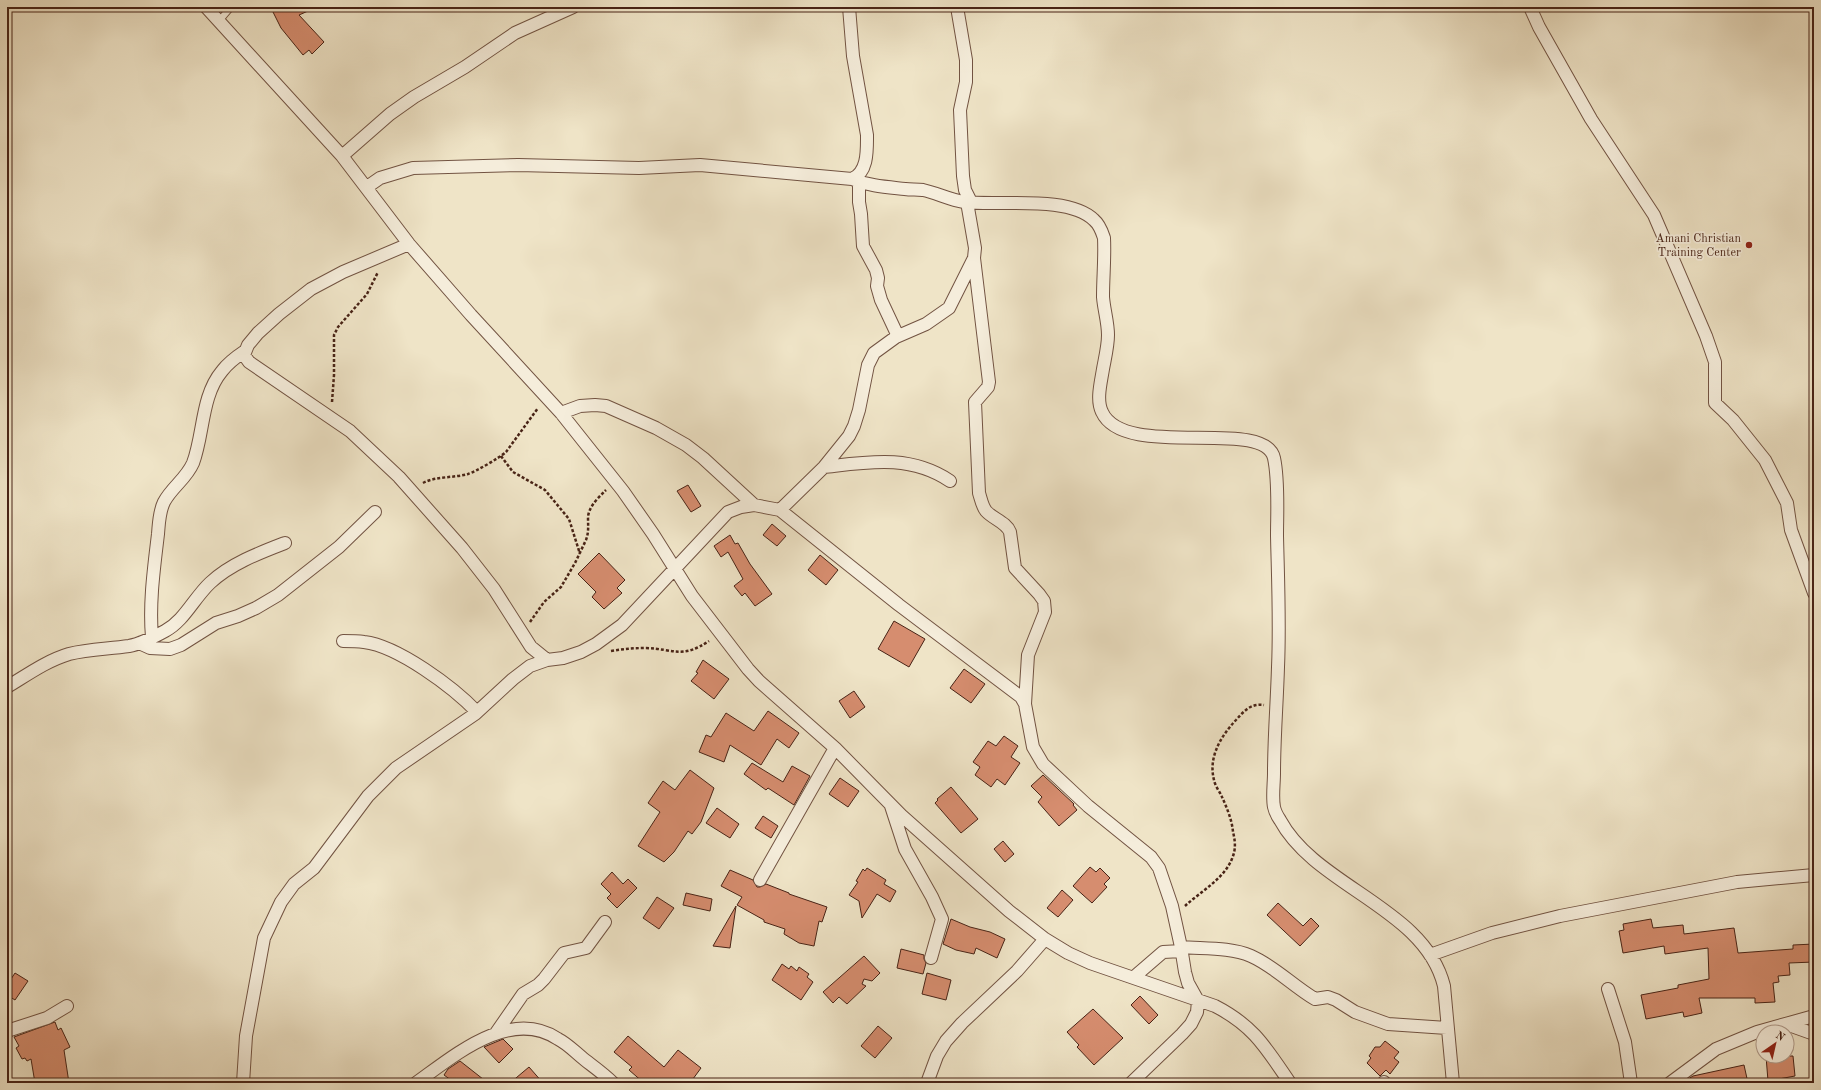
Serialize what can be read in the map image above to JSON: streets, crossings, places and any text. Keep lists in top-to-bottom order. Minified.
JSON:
{"places":["Amani Christian Training Center"],"north":"top right"}
